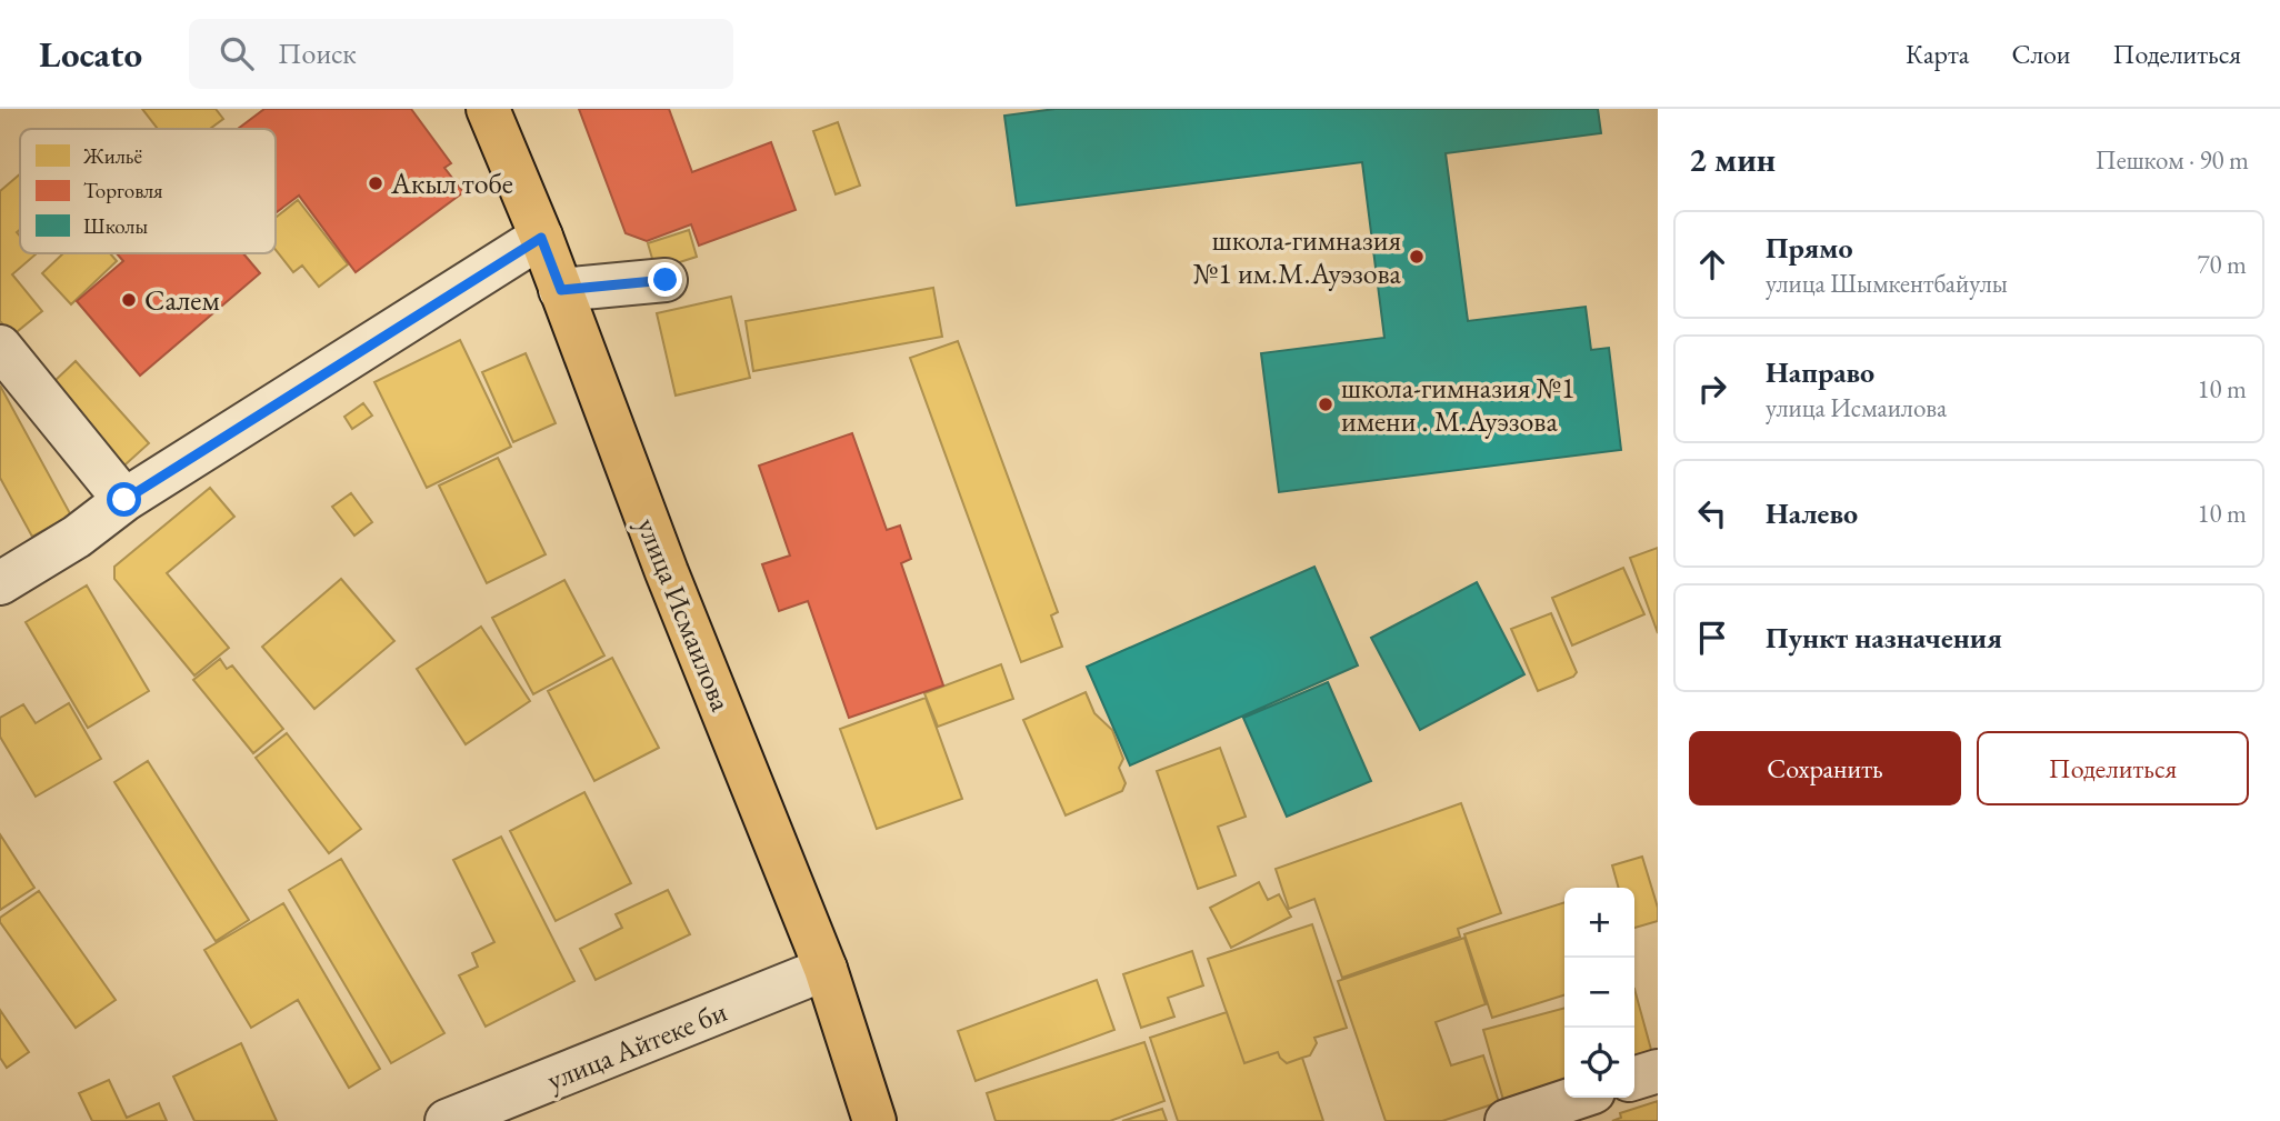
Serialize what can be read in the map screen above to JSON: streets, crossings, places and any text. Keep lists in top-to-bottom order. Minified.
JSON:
{"streets":{"main road":["улица Исмаилова"],"street":["улица Айтеке би"]},"crossings":[["улица Исмаилова","улица Айтеке би"]],"places":["Акыл тобе","школа-гимназия №1 им.М.Ауэзова","Салем","школа-гимназия №1 имени . М.Ауэзова"],"legend":["Жильё","Торговля","Школы"],"page":{"header":"Locato","search":"Поиск","nav":["Карта","Слои","Поделиться"],"heading":["2 мин","Пешком · 90 m"],"list":[["Прямо","улица Шымкентбайулы","70 m"],["Направо","улица Исмаилова","10 m"],["Налево","10 m"],"Пункт назначения"],"buttons":["Сохранить","Поделиться"],"map_buttons":["+","−"]}}
